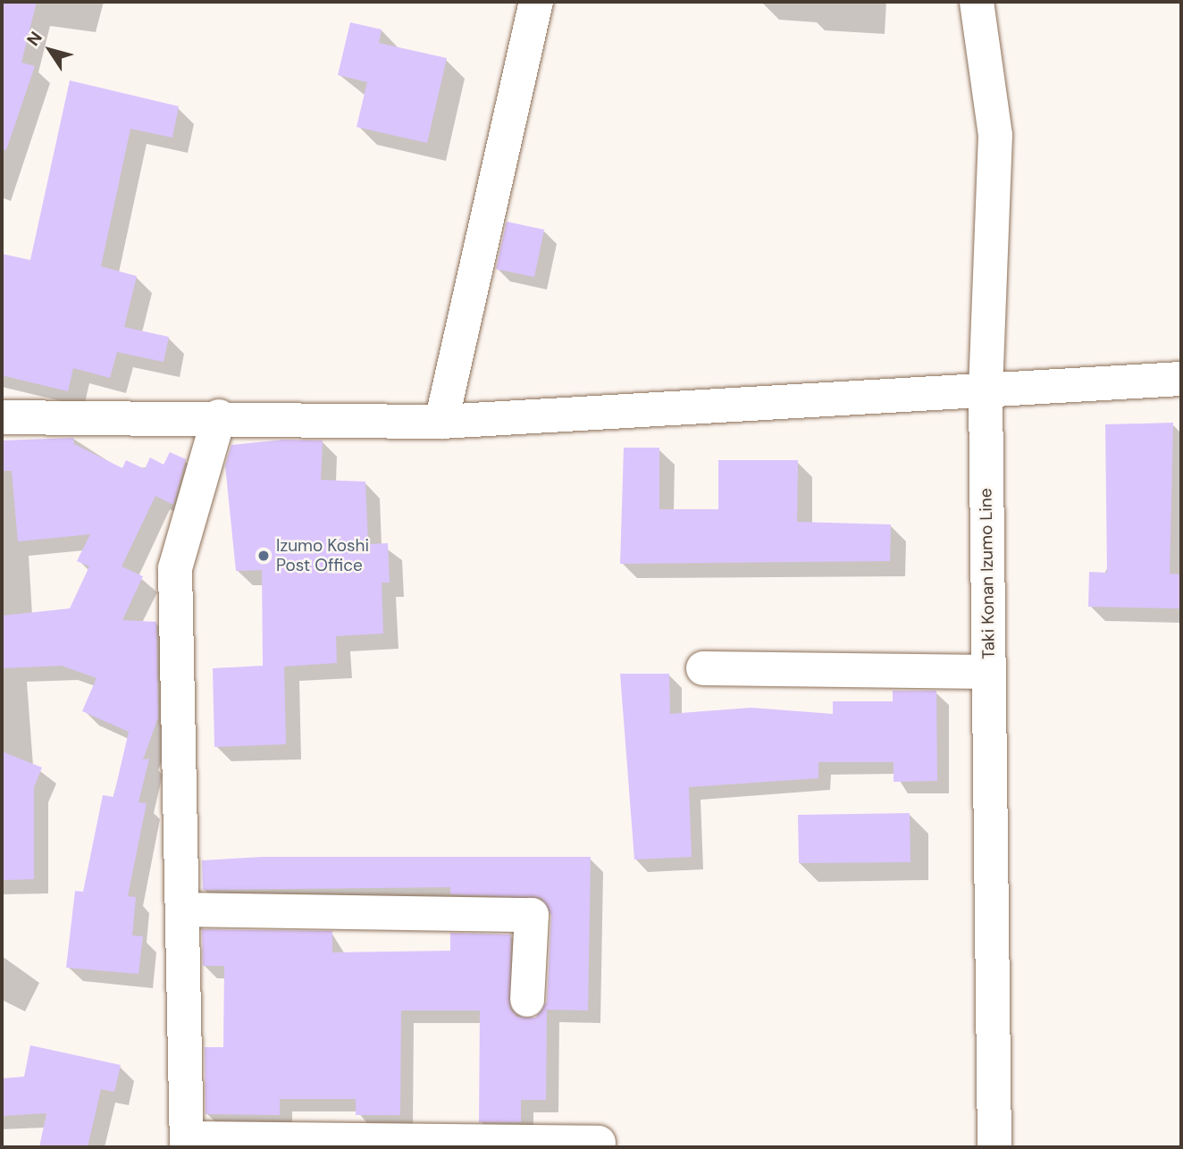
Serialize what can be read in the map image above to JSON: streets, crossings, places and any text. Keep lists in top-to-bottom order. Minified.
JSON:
{"streets":{"street":["Taki Konan Izumo Line"]},"places":["Izumo Koshi Post Office"],"north":"top left"}
